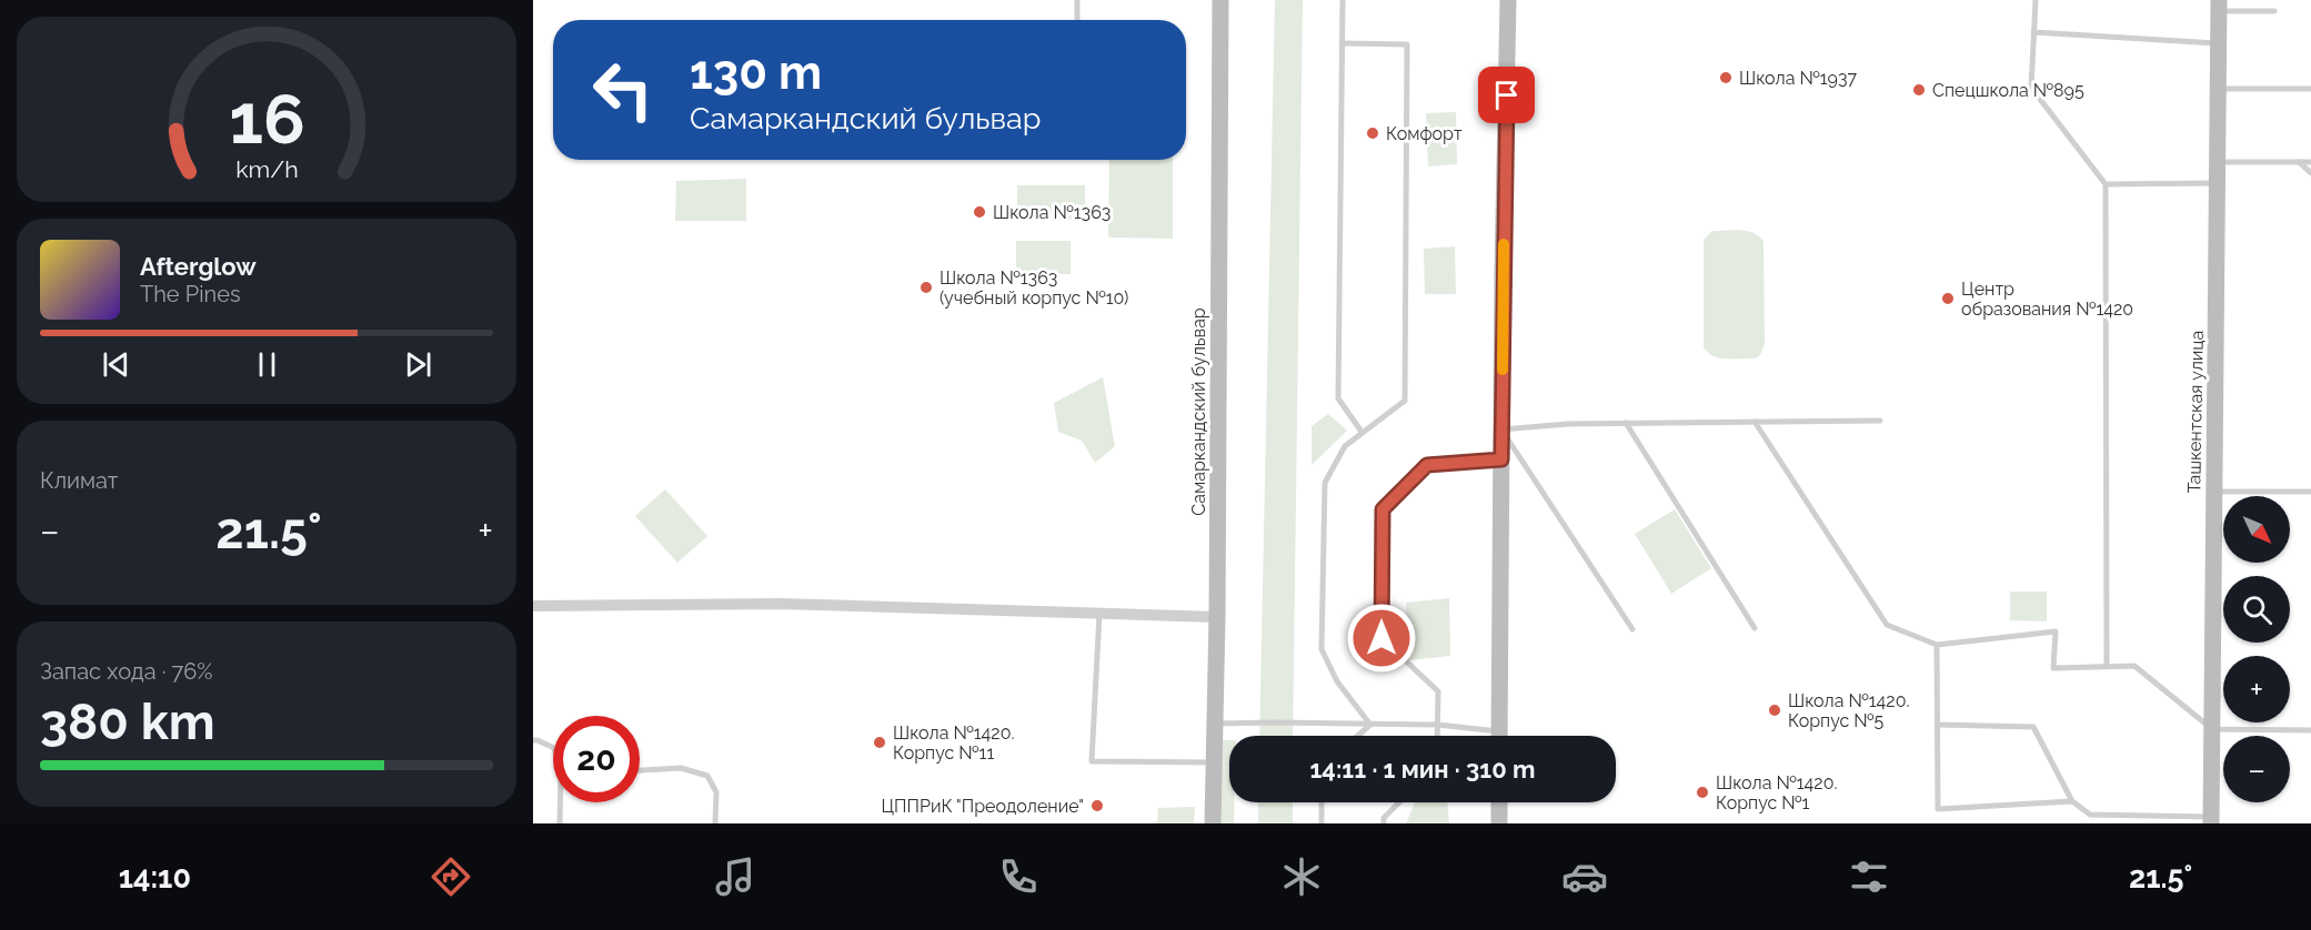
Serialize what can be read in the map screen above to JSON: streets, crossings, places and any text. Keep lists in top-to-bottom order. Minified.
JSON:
{"streets":{"street":["Самаркандский бульвар","Ташкентская улица"]},"places":["Школа №1937","Спецшкола №895","Комфорт","Школа №1363","Школа №1363 (учебный корпус №10)","Центр образования №1420","Школа №1420. Корпус №5","Школа №1420. Корпус №11","Школа №1420. Корпус №1","ЦППРиК \"Преодоление\""],"north":"bottom right","page":{"turn":["130 m","Самаркандский бульвар"],"song":["Afterglow","The Pines"],"tile":["Климат",["Запас хода · 76%","380 km"]],"map_buttons":["+","−"],"heat":["−","21.5°","+"],"limit":"20","trip":"14:11 · 1 мин · 310 m","tabs":["14:10","21.5°"],"gauge":["16","km/h"]}}
